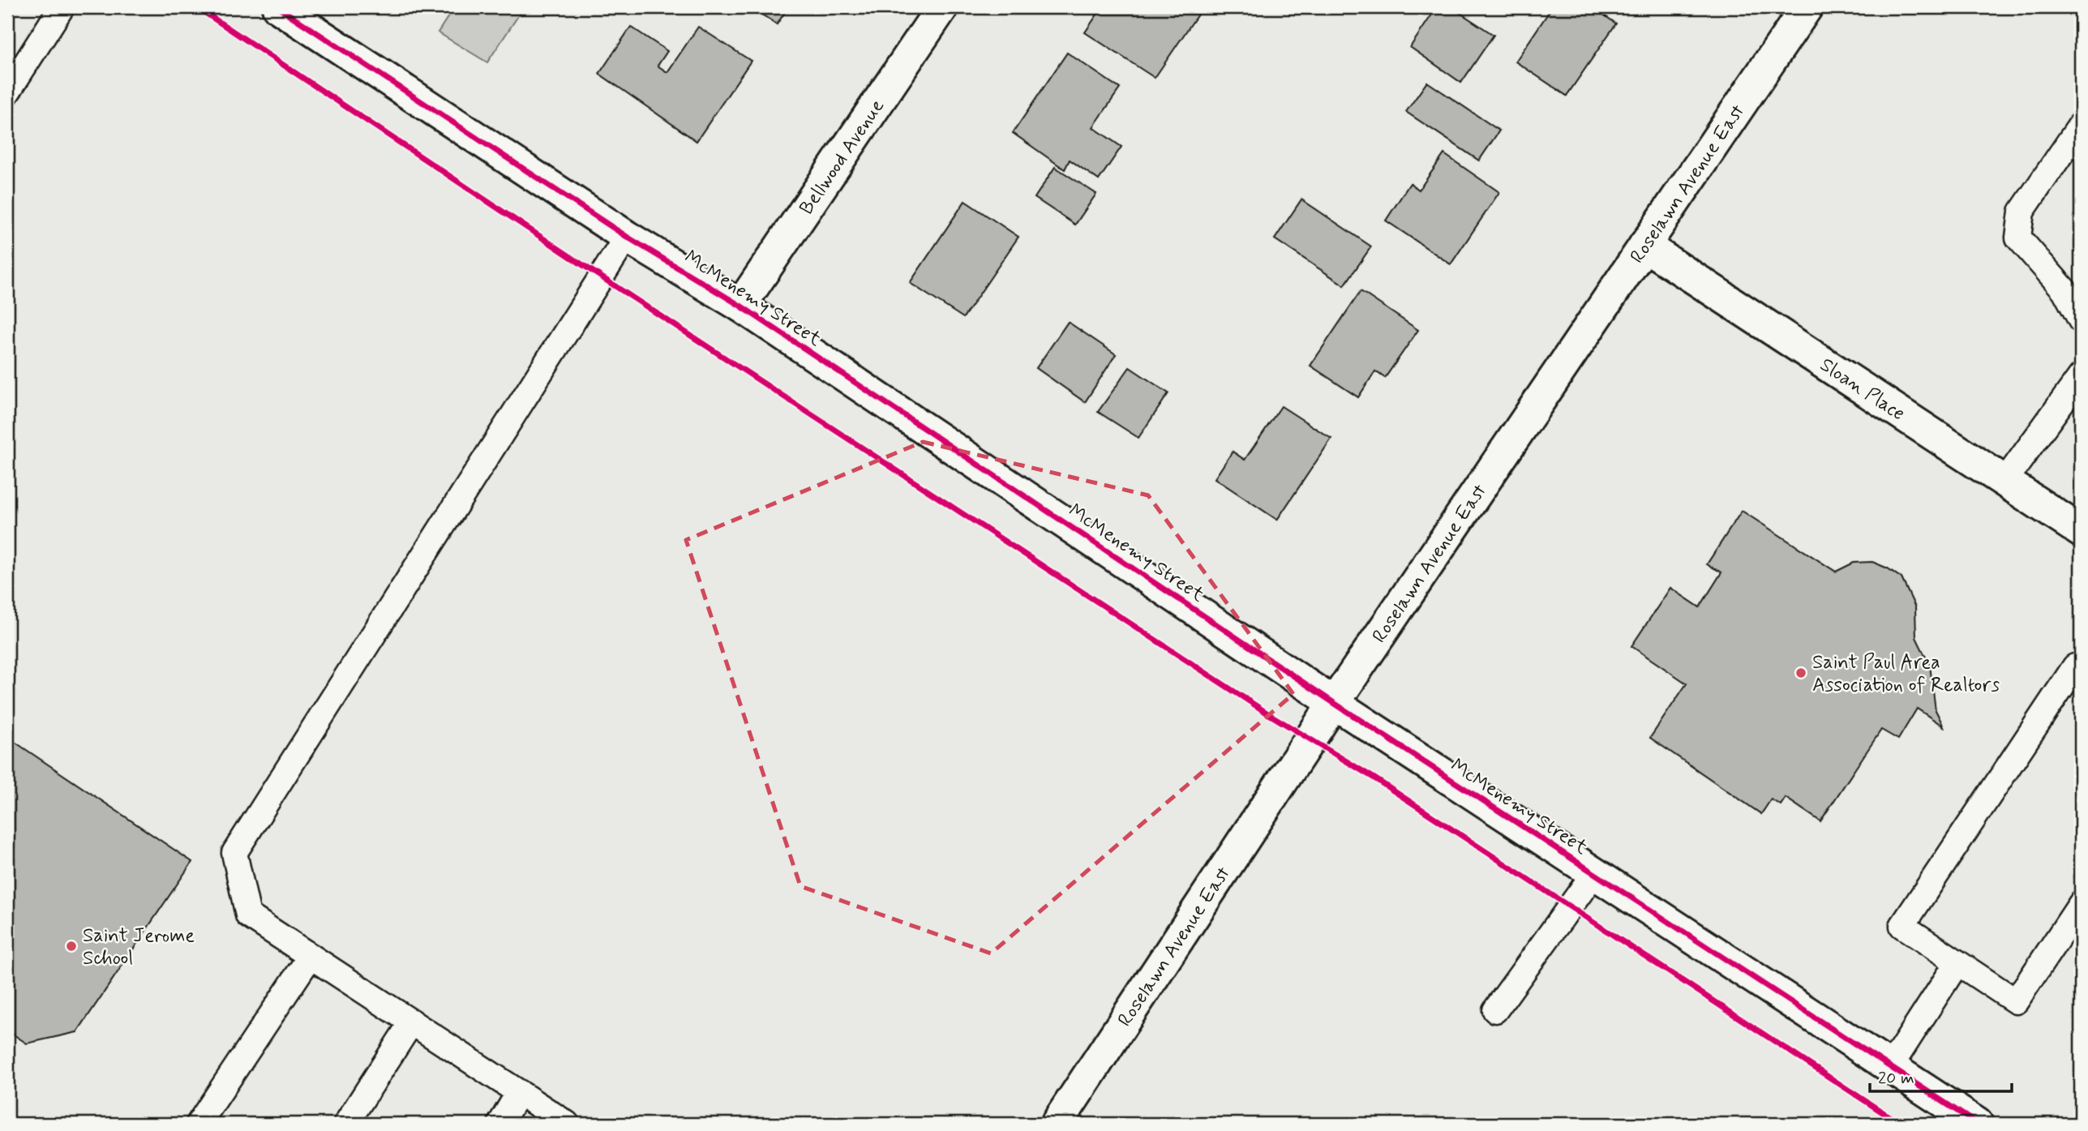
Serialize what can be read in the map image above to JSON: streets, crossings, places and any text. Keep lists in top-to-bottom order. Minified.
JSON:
{"streets":{"street":["Bellwood Avenue","Roselawn Avenue East","McMenemy Street","Sloan Place"]},"crossings":[["Bellwood Avenue","McMenemy Street"],["Roselawn Avenue East","McMenemy Street"],["Roselawn Avenue East","Sloan Place"]],"places":["Saint Paul Area Association of Realtors","Saint Jerome School"],"scale_bar":"20 m"}
